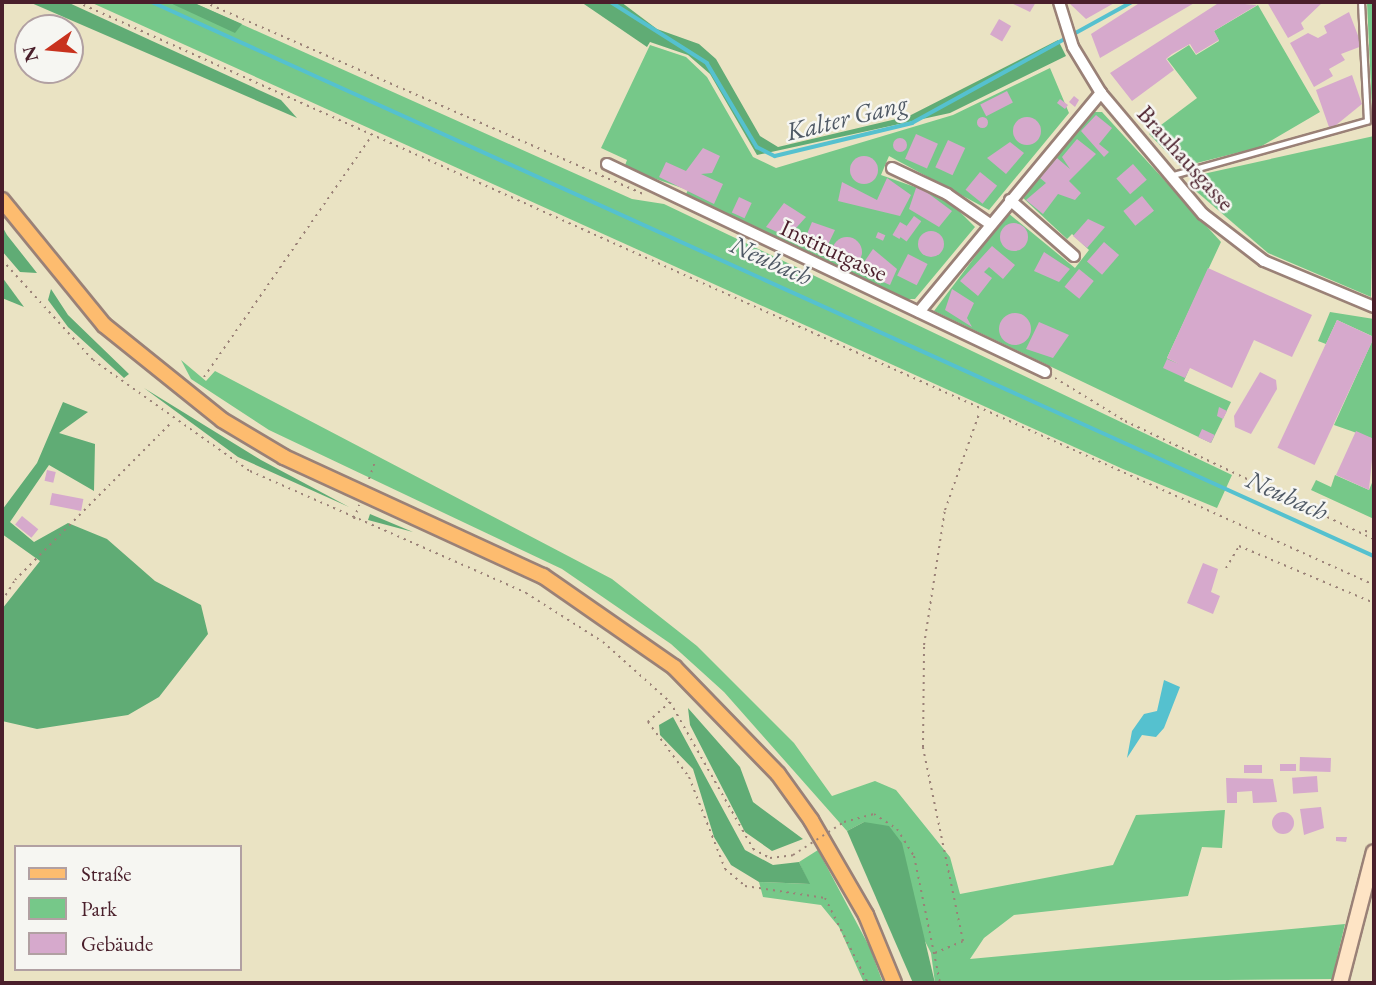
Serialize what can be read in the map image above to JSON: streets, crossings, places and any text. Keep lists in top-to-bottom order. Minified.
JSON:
{"streets":{"street":["Brauhausgasse","Institutgasse"]},"water":["Kalter Gang","Neubach"],"legend":["Straße","Park","Gebäude"],"north":"left"}
